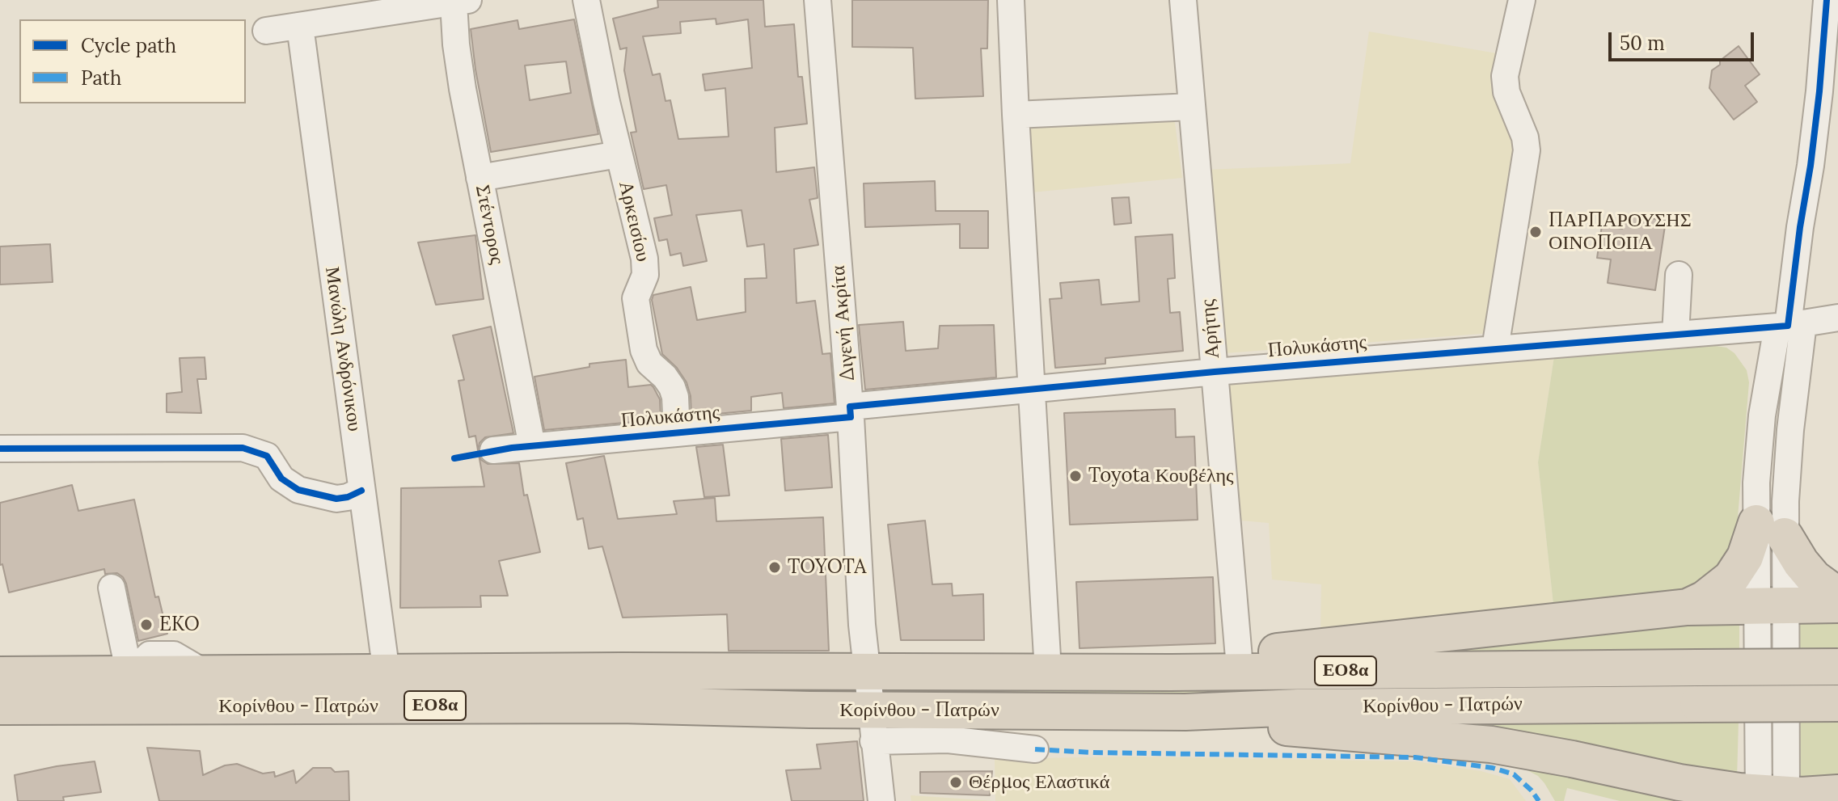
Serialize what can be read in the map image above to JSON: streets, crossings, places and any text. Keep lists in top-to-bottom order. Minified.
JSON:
{"streets":{"highway":["ΕΟ8α","Κορίνθου - Πατρών"],"street":["Αρκεισίου","Στέντορος","Διγενή Ακρίτα","Αρήτης","Πολυκάστης","Μανώλη Ανδρόνικου"]},"crossings":[["Αρκεισίου","Πολυκάστης"],["Στέντορος","Πολυκάστης"],["Διγενή Ακρίτα","Πολυκάστης"],["Διγενή Ακρίτα","Κορίνθου - Πατρών"],["Αρήτης","Πολυκάστης"],["Μανώλη Ανδρόνικου","Κορίνθου - Πατρών"]],"places":["ΠΑΡΠΑΡΟΥΣΗΣ ΟΙΝΟΠΟΙΙΑ","Toyota Κουβέλης","TOYOTA","EKO","Θέρμος Ελαστικά"],"legend":["Cycle path","Path"],"scale_bar":"50 m"}
